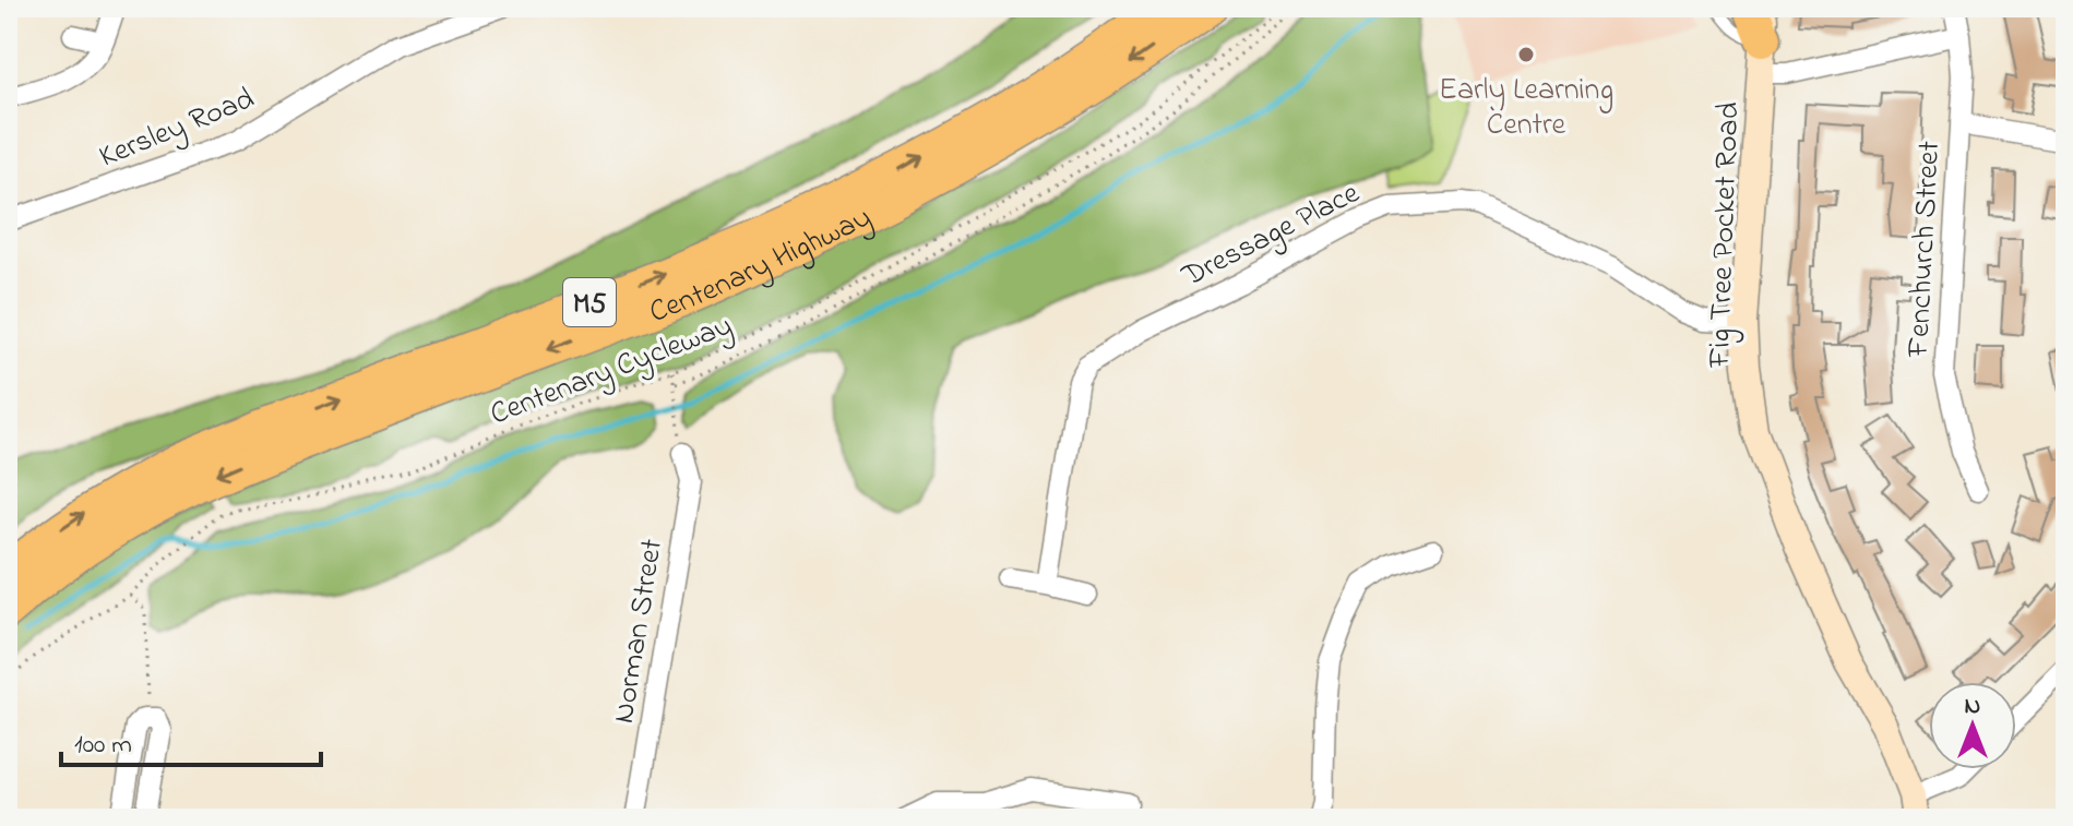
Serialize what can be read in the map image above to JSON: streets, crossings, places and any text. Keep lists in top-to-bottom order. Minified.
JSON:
{"streets":{"highway":["Centenary Highway","M5"],"main road":["Fig Tree Pocket Road"],"street":["Kersley Road","Dressage Place","Fenchurch Street","Norman Street"],"path":["Centenary Cycleway"]},"crossings":[["Dressage Place","Fig Tree Pocket Road"]],"places":["Early Learning Centre"],"scale_bar":"100 m","north":"top"}
